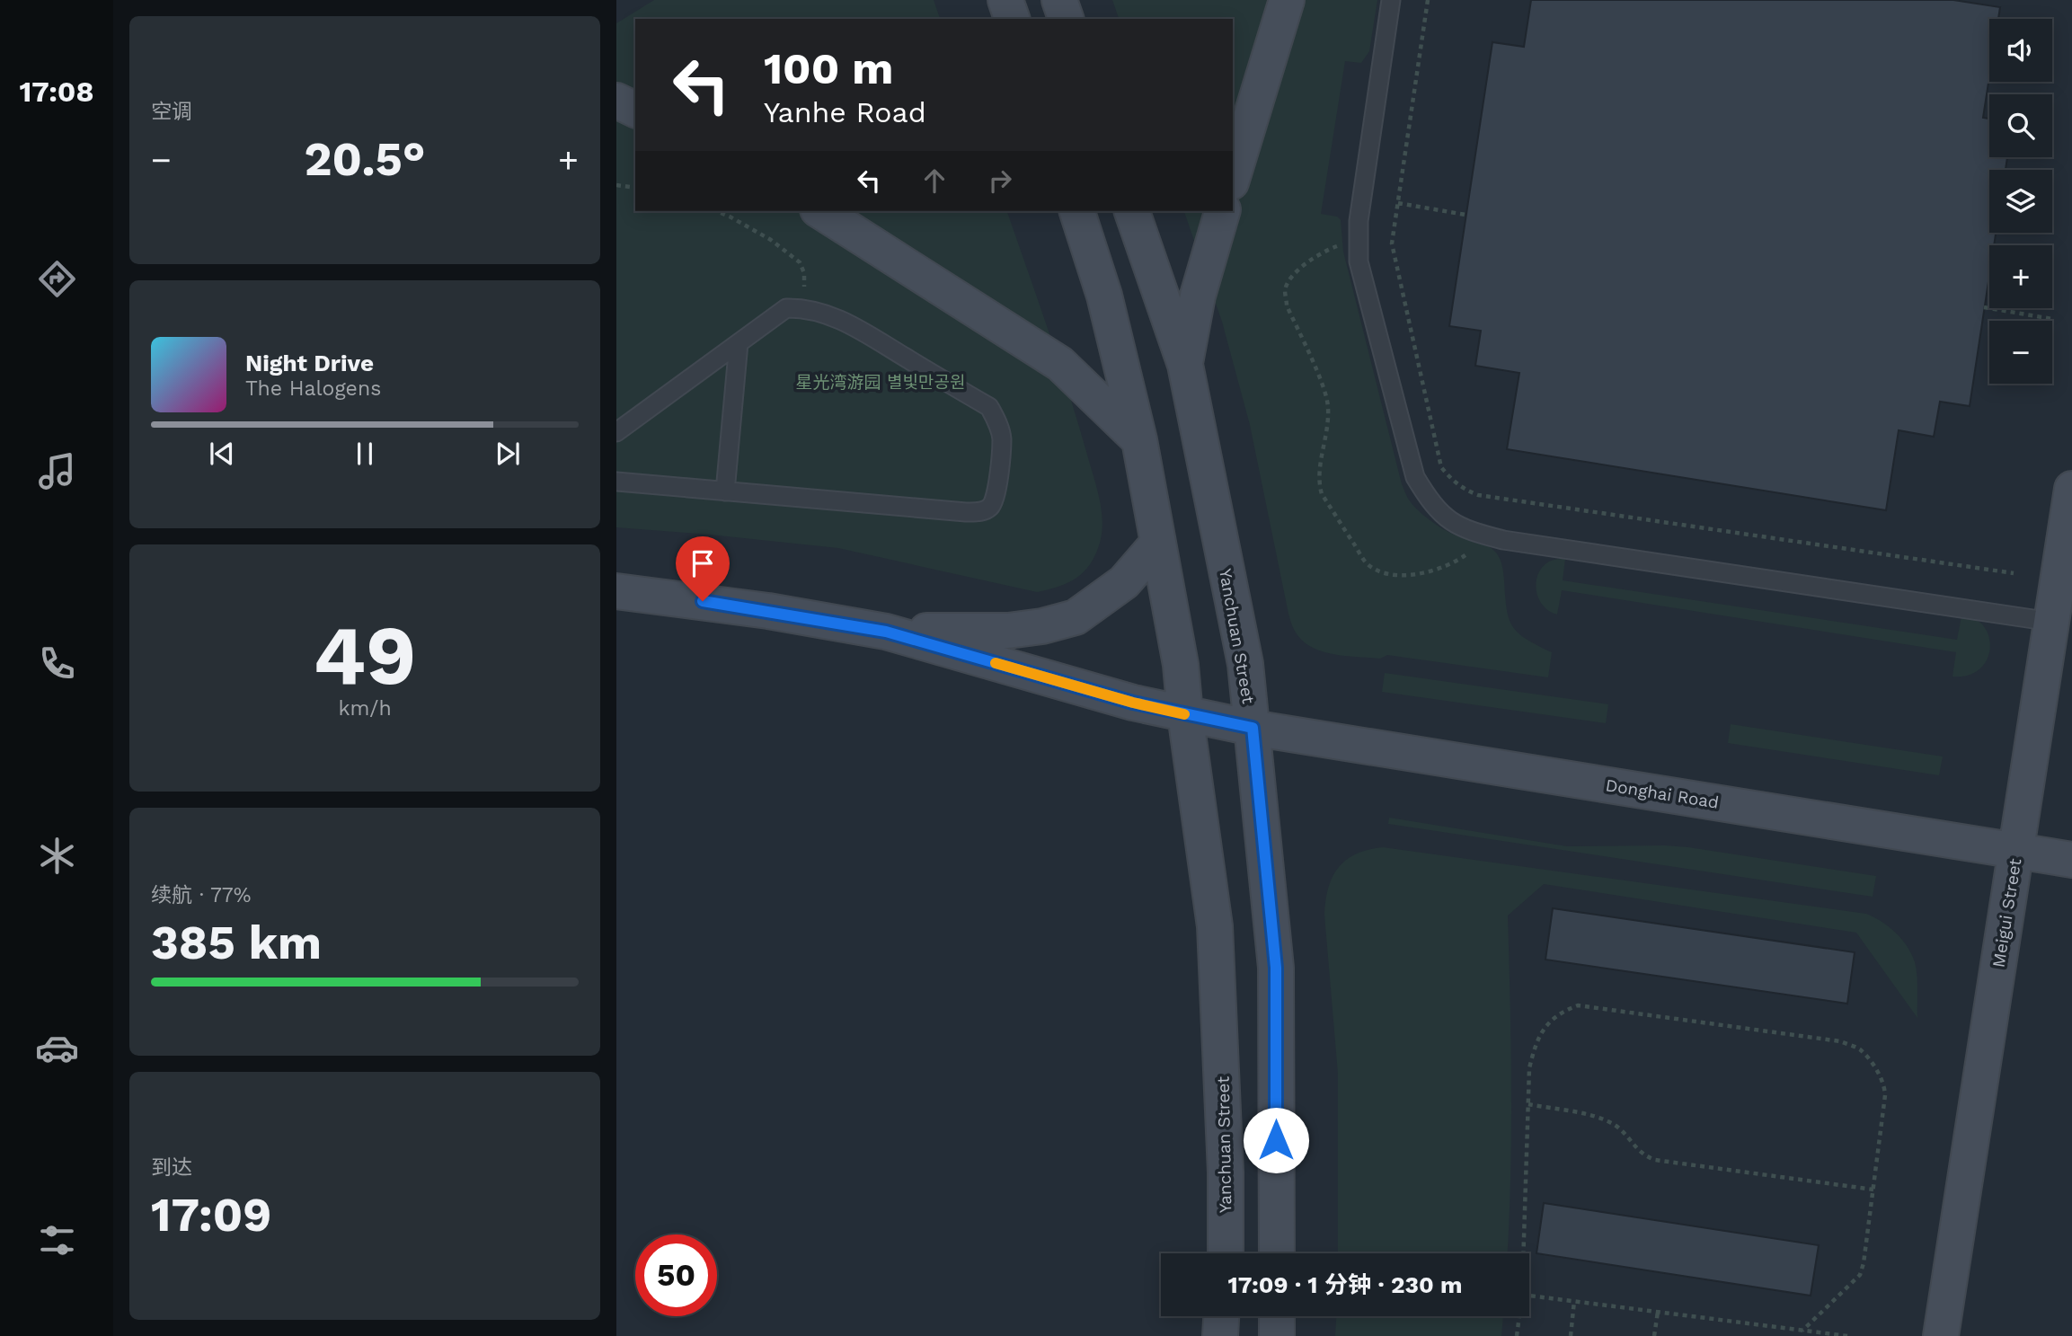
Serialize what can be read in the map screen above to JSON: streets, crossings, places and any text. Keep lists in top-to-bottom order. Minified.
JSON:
{"streets":{"main road":["Yanchuan Street","Donghai Road","Meigui Street"]},"crossings":[["Yanchuan Street","Donghai Road"],["Donghai Road","Meigui Street"]],"parks":["星光湾游园 별빛만공원"],"page":{"tabs":"17:08","tile":["空调",["49","km/h"],["续航 · 77%","385 km"],["到达","17:09"]],"map_buttons":["+","−"],"turn":["100 m","Yanhe Road"],"heat":["−","20.5°","+"],"song":["Night Drive","The Halogens"],"limit":"50","trip":"17:09 · 1 分钟 · 230 m"}}
